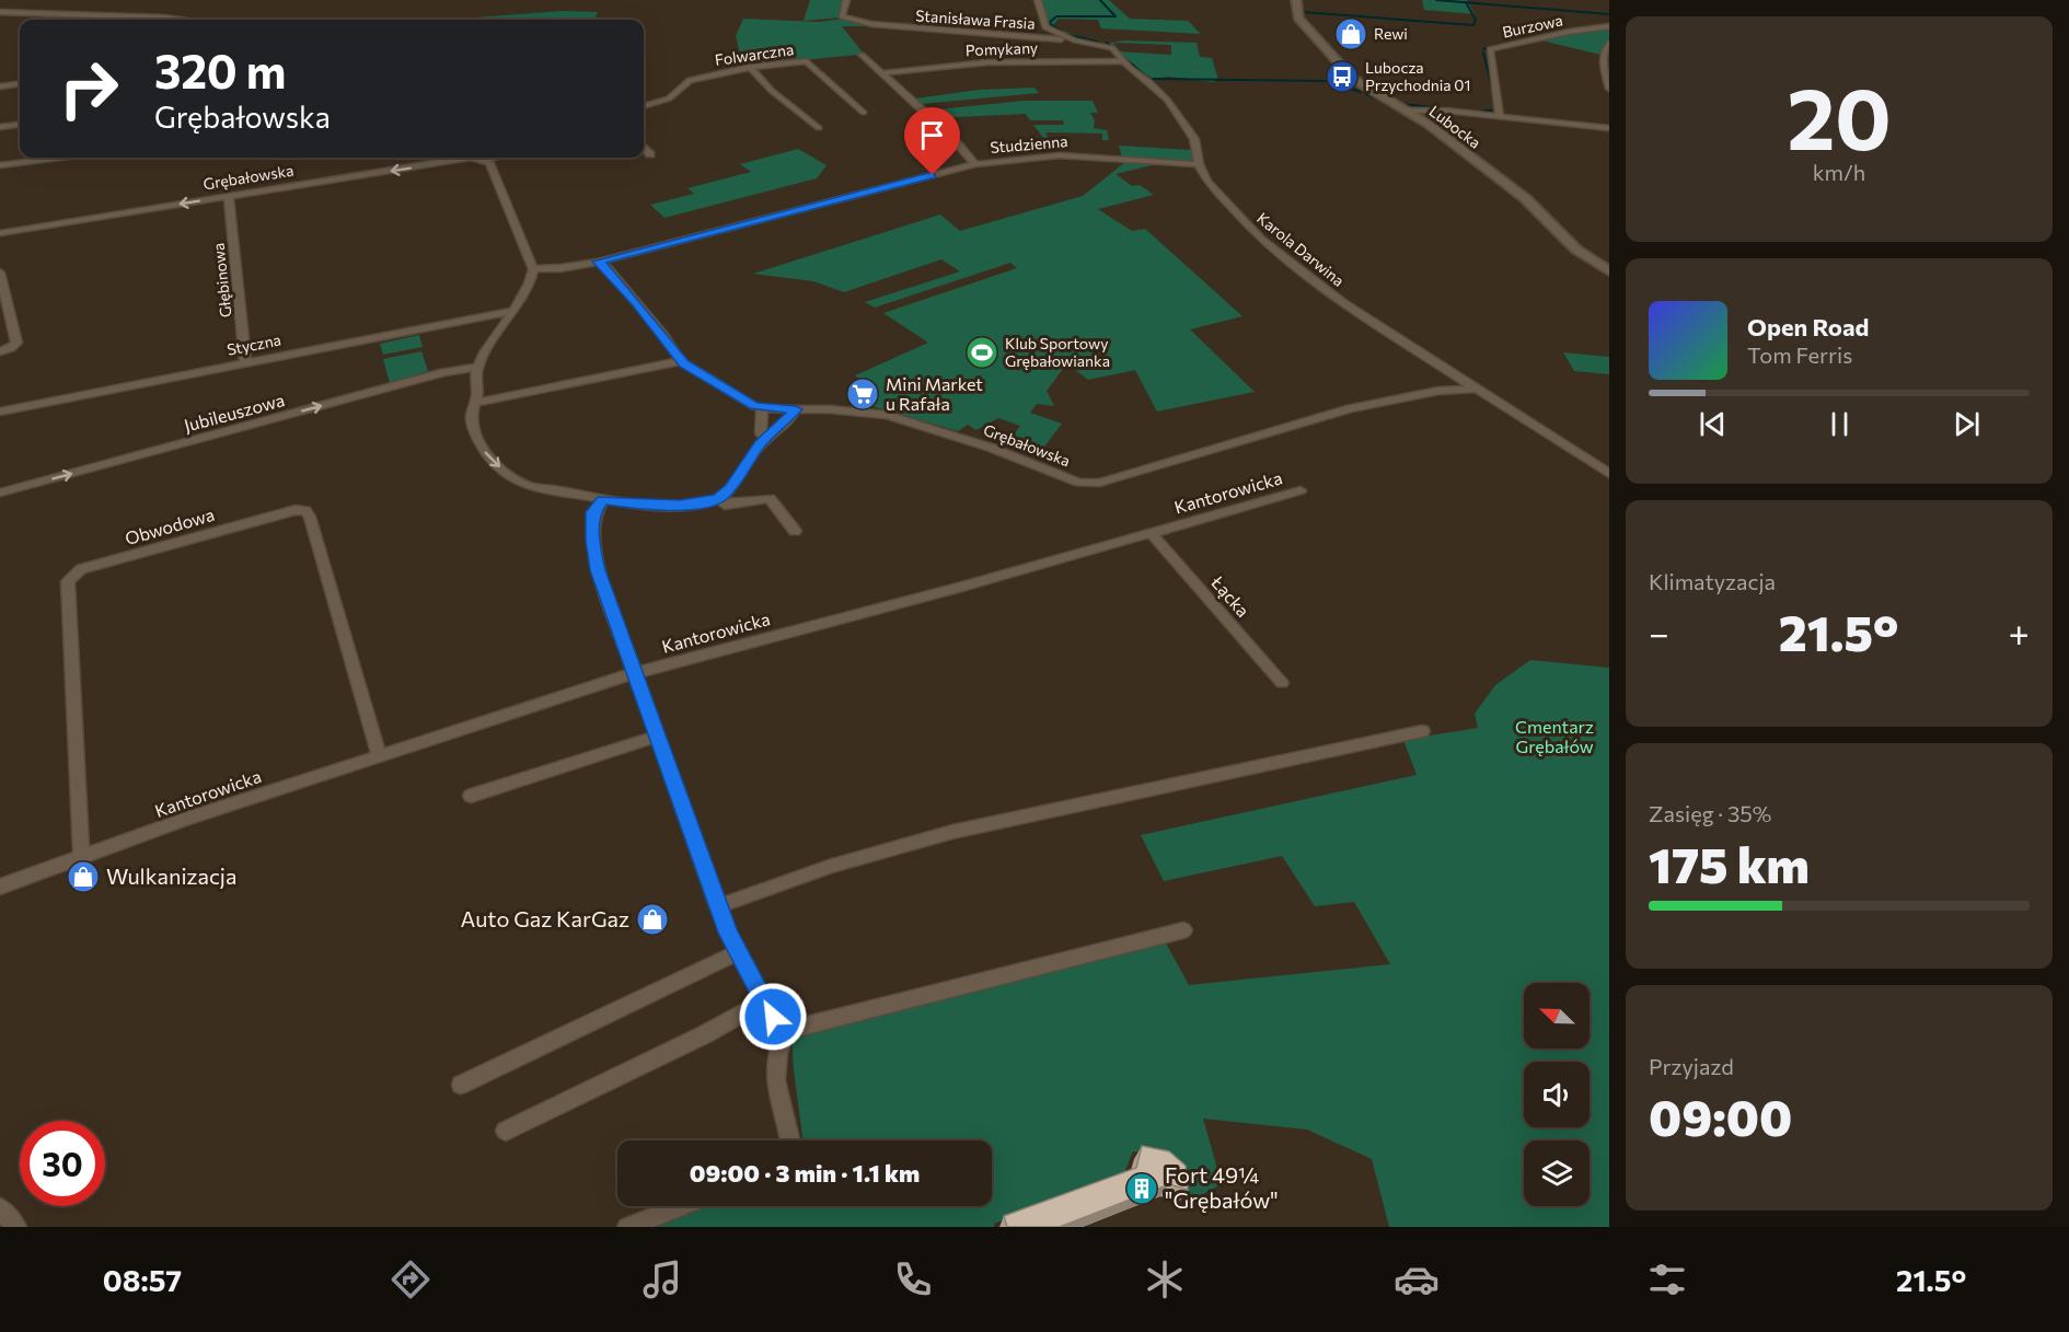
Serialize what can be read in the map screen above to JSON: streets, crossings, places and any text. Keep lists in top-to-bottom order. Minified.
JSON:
{"streets":{"street":["Stanisława Frasia","Burzowa","Pomykany","Folwarczna","Lubocka","Studzienna","Grębałowska","Karola Darwina","Głębinowa","Styczna","Jubileuszowa","Kantorowicka","Obwodowa","Łącka"]},"crossings":[["Stanisława Frasia","Karola Darwina"],["Pomykany","Karola Darwina"],["Studzienna","Karola Darwina"],["Grębałowska","Karola Darwina"],["Grębałowska","Głębinowa"],["Głębinowa","Styczna"],["Kantorowicka","Obwodowa"],["Kantorowicka","Łącka"]],"one_way":["Grębałowska","Jubileuszowa"],"parks":["Cmentarz Grębałów"],"places":{"shop":["Rewi","Wulkanizacja","Auto Gaz KarGaz"],"bus stop":["Lubocza Przychodnia 01"],"sports":["Klub Sportowy Grębałowianka"],"supermarket":["Mini Market u Rafała"],"building":["Fort 49¼ \"Grębałów\""]},"north":"top left","page":{"tile":[["20","km/h"],"Klimatyzacja",["Zasięg · 35%","175 km"],["Przyjazd","09:00"]],"turn":["320 m","Grębałowska"],"song":["Open Road","Tom Ferris"],"heat":["−","21.5°","+"],"limit":"30","trip":"09:00 · 3 min · 1.1 km","tabs":["08:57","21.5°"]}}
